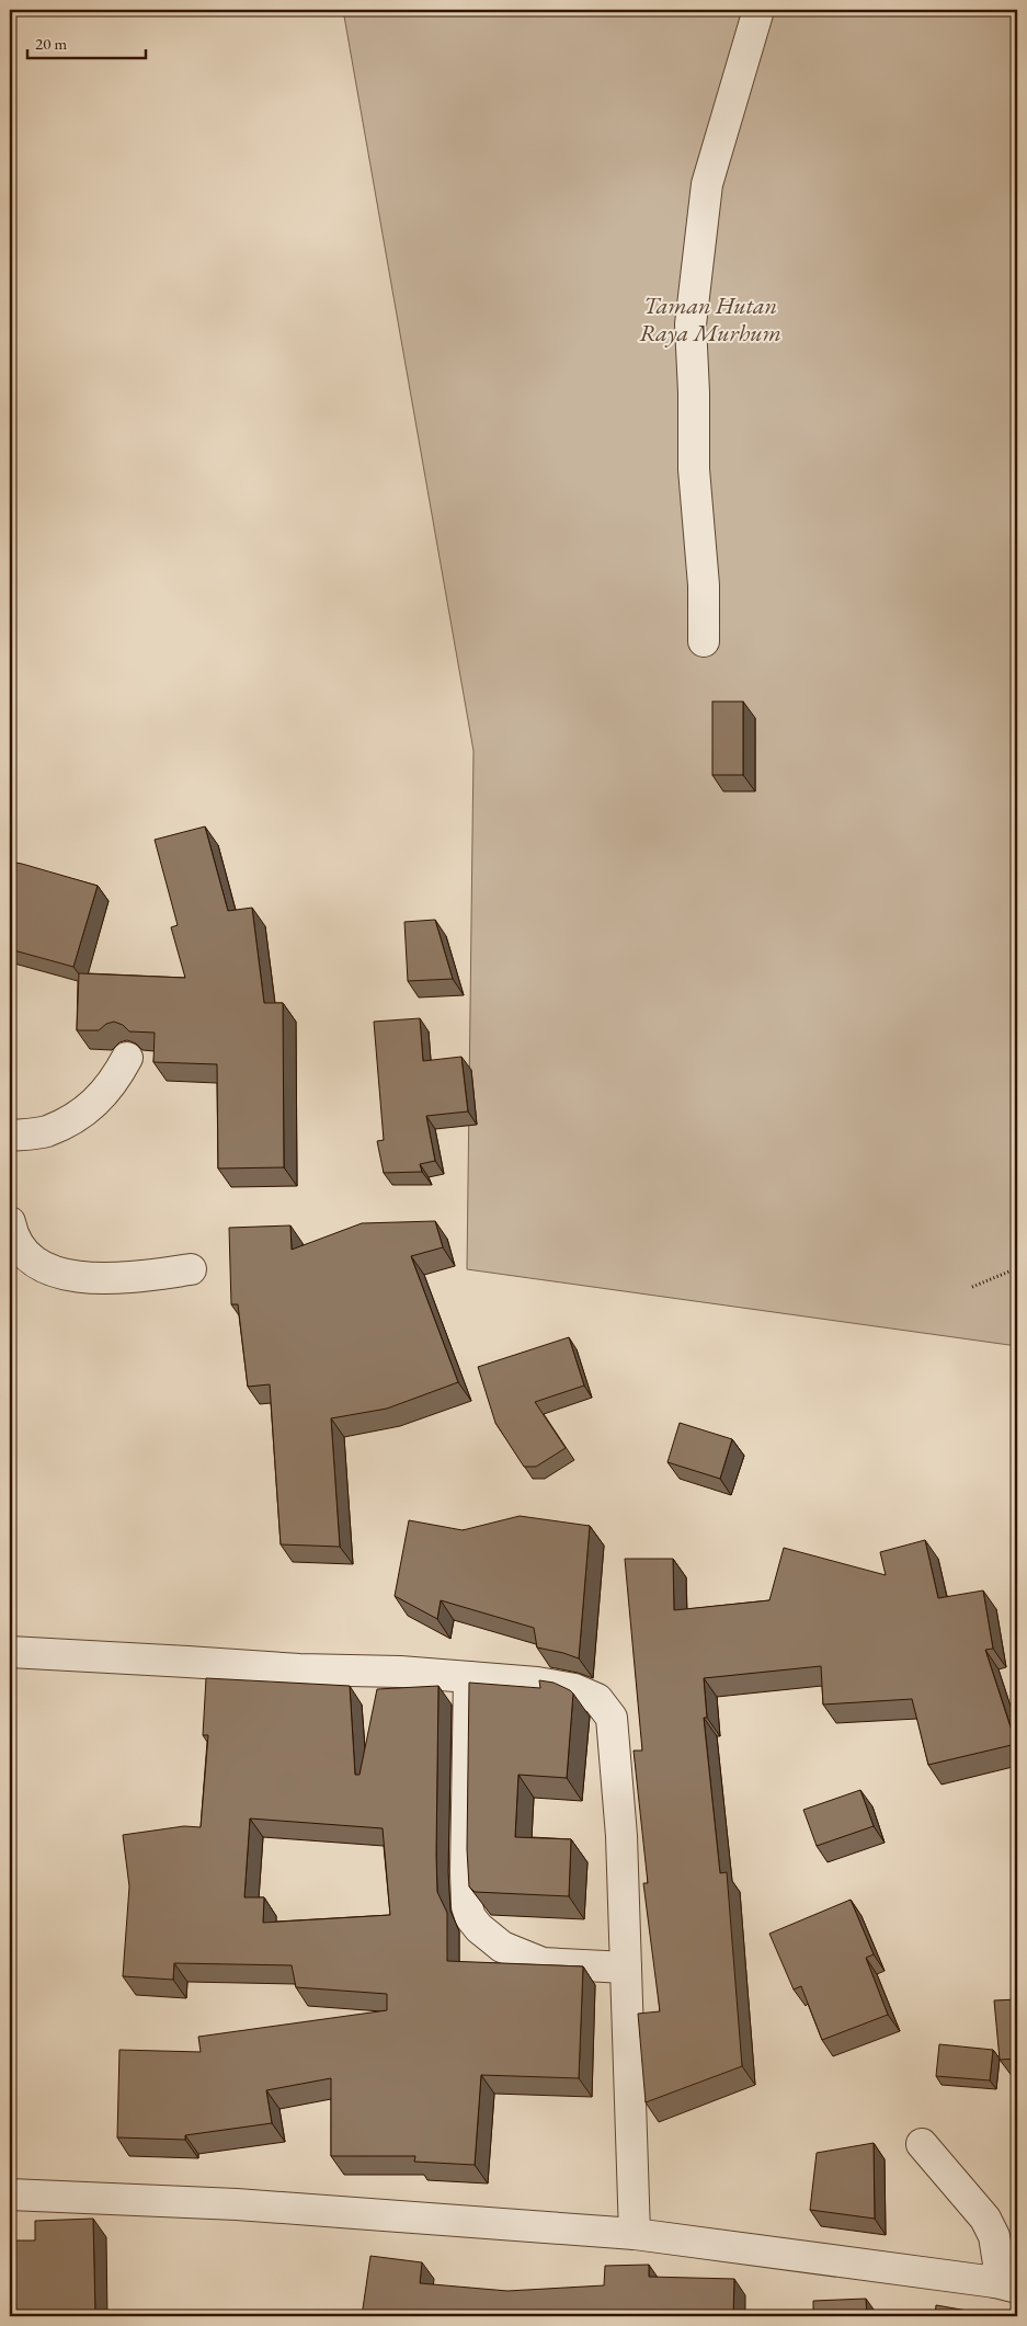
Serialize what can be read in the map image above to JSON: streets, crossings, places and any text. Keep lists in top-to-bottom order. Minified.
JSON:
{"parks":["Taman Hutan Raya Murhum"],"scale_bar":"20 m"}
